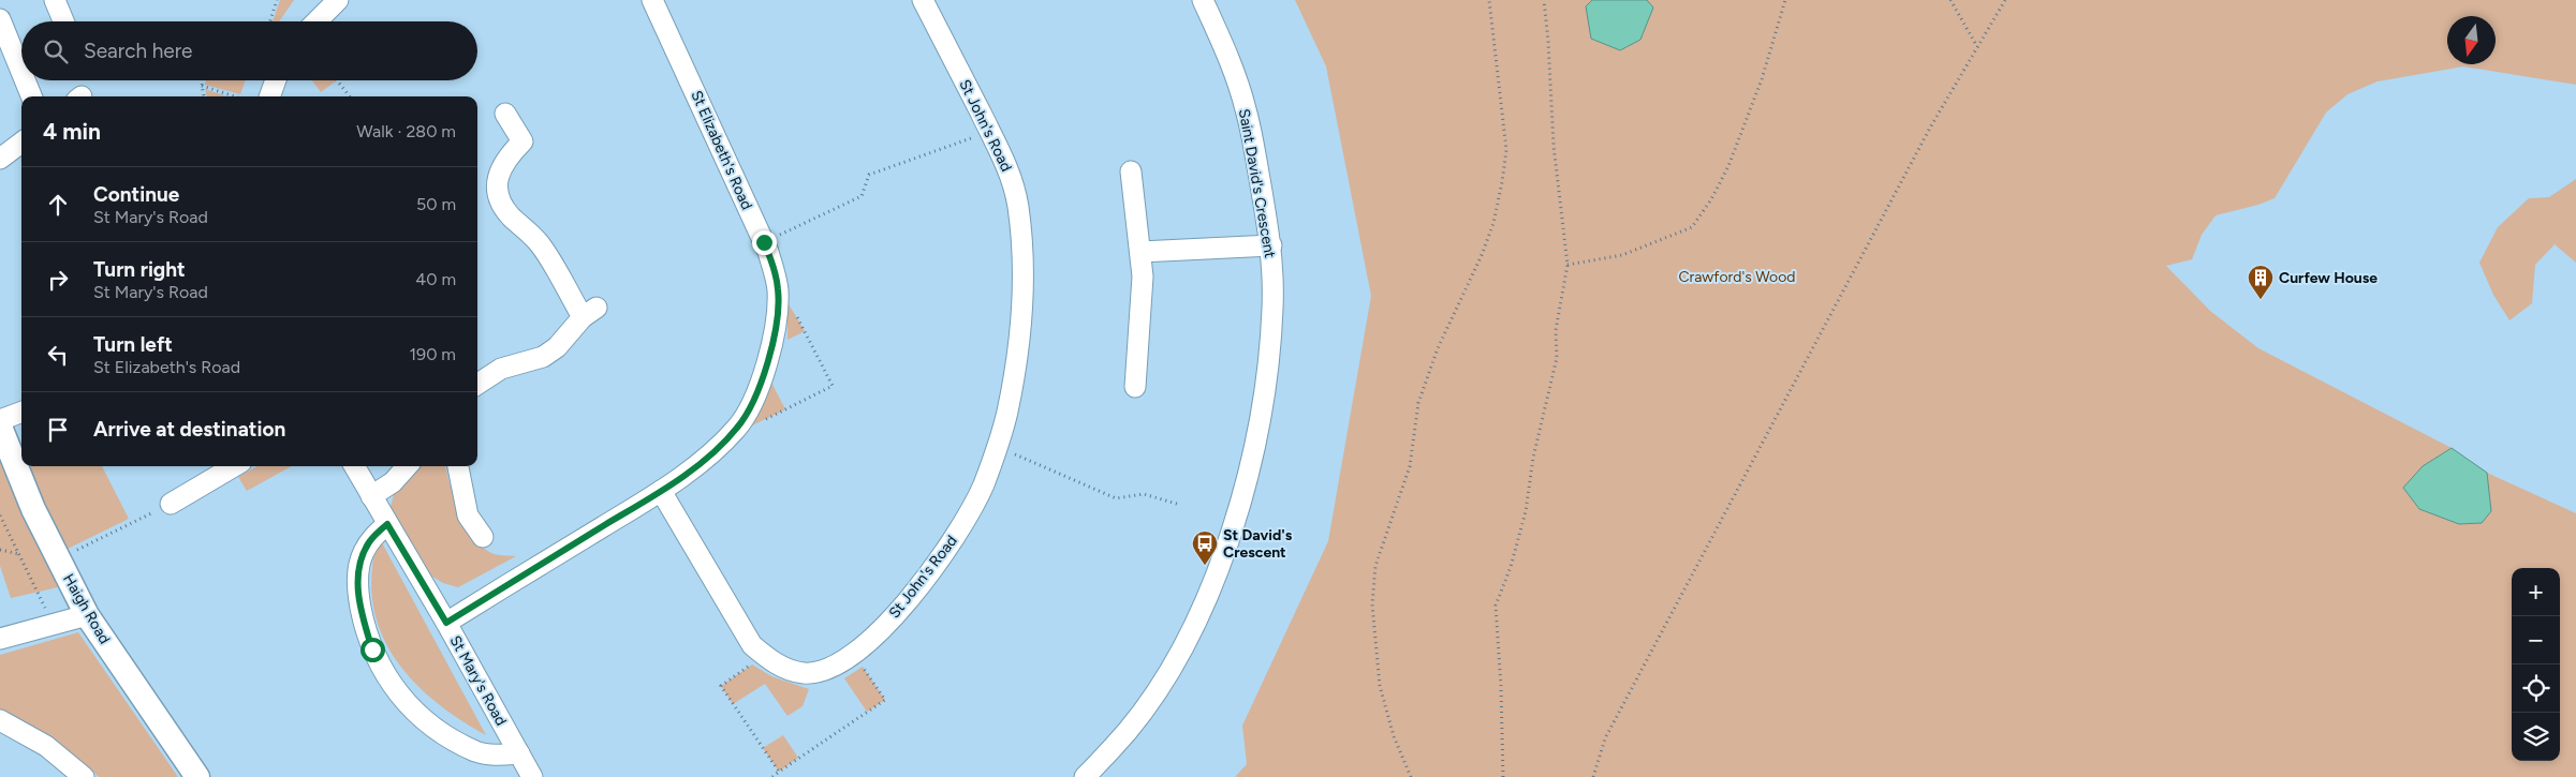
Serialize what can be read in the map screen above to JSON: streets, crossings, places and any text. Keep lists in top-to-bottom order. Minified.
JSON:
{"streets":{"main road":["Haigh Road"],"street":["St John's Road","St Elizabeth's Road","Saint David's Crescent","St Mary's Road"]},"crossings":[["St John's Road","St Elizabeth's Road"],["St Elizabeth's Road","St Mary's Road"]],"parks":["Crawford's Wood"],"places":{"building":["Curfew House"],"bus stop":["St David's Crescent"]},"north":"bottom","page":{"search":"Search here","heading":["4 min","Walk · 280 m"],"list":[["Continue","St Mary's Road","50 m"],["Turn right","St Mary's Road","40 m"],["Turn left","St Elizabeth's Road","190 m"],"Arrive at destination"],"map_buttons":["+","−"]}}
